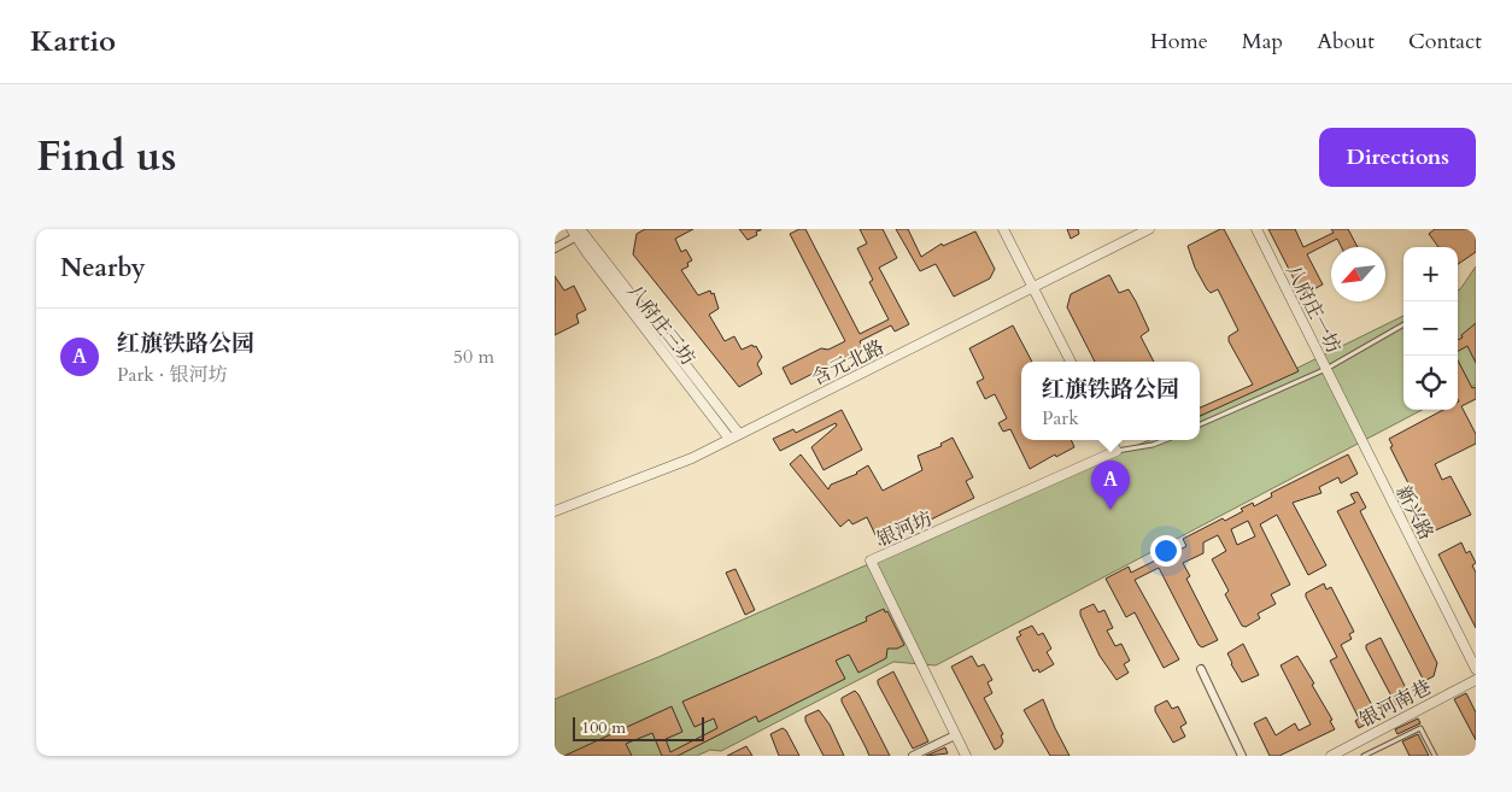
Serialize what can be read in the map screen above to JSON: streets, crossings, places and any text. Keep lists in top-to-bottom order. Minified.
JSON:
{"streets":{"street":["八府庄一坊","八府庄三坊","含元北路","新兴路","银河坊","银河南巷"]},"crossings":[["八府庄一坊","新兴路"],["八府庄三坊","含元北路"]],"scale_bar":"100 m","north":"bottom left","page":{"header":"Kartio","nav":["Home","Map","About","Contact"],"title":"Find us","buttons":"Directions","heading":"Nearby","map_buttons":["+","−"],"list":[{"mark":"A","name":"红旗铁路公园","note":"Park · 银河坊","value":"50 m"}],"popup":["红旗铁路公园","Park"],"pins":"A","scale":"100 m"}}
